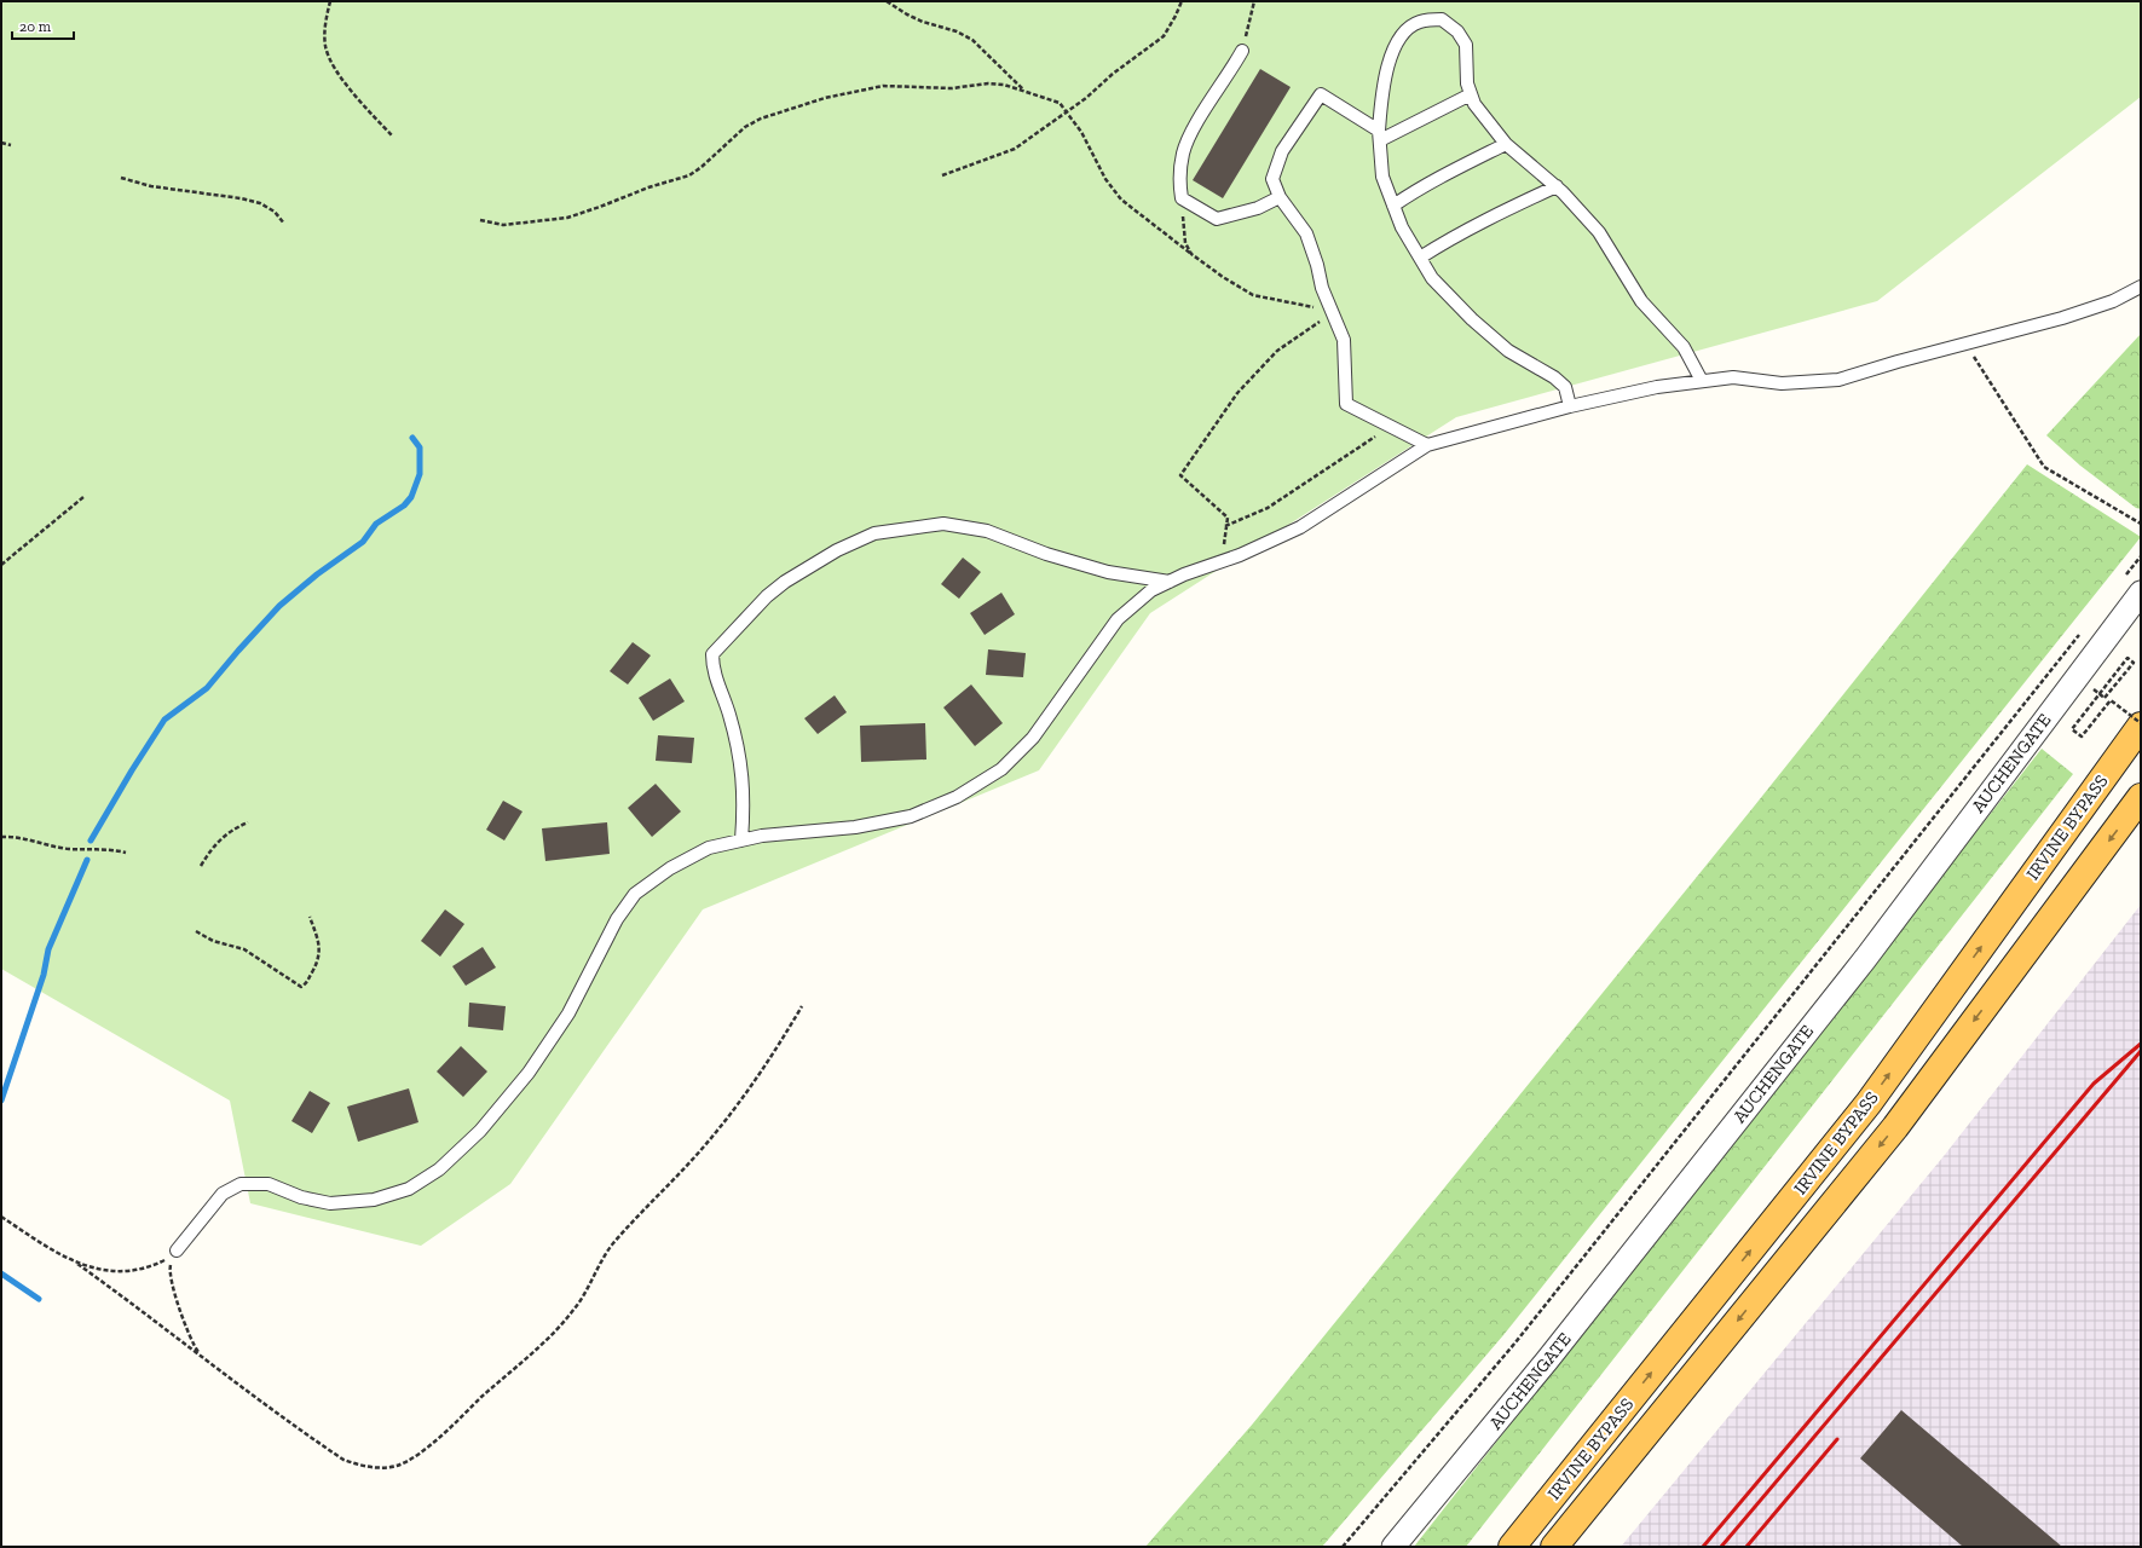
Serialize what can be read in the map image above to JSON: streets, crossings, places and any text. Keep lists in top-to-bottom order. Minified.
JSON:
{"streets":{"highway":["IRVINE BYPASS"],"street":["AUCHENGATE"]},"scale_bar":"20 m"}
